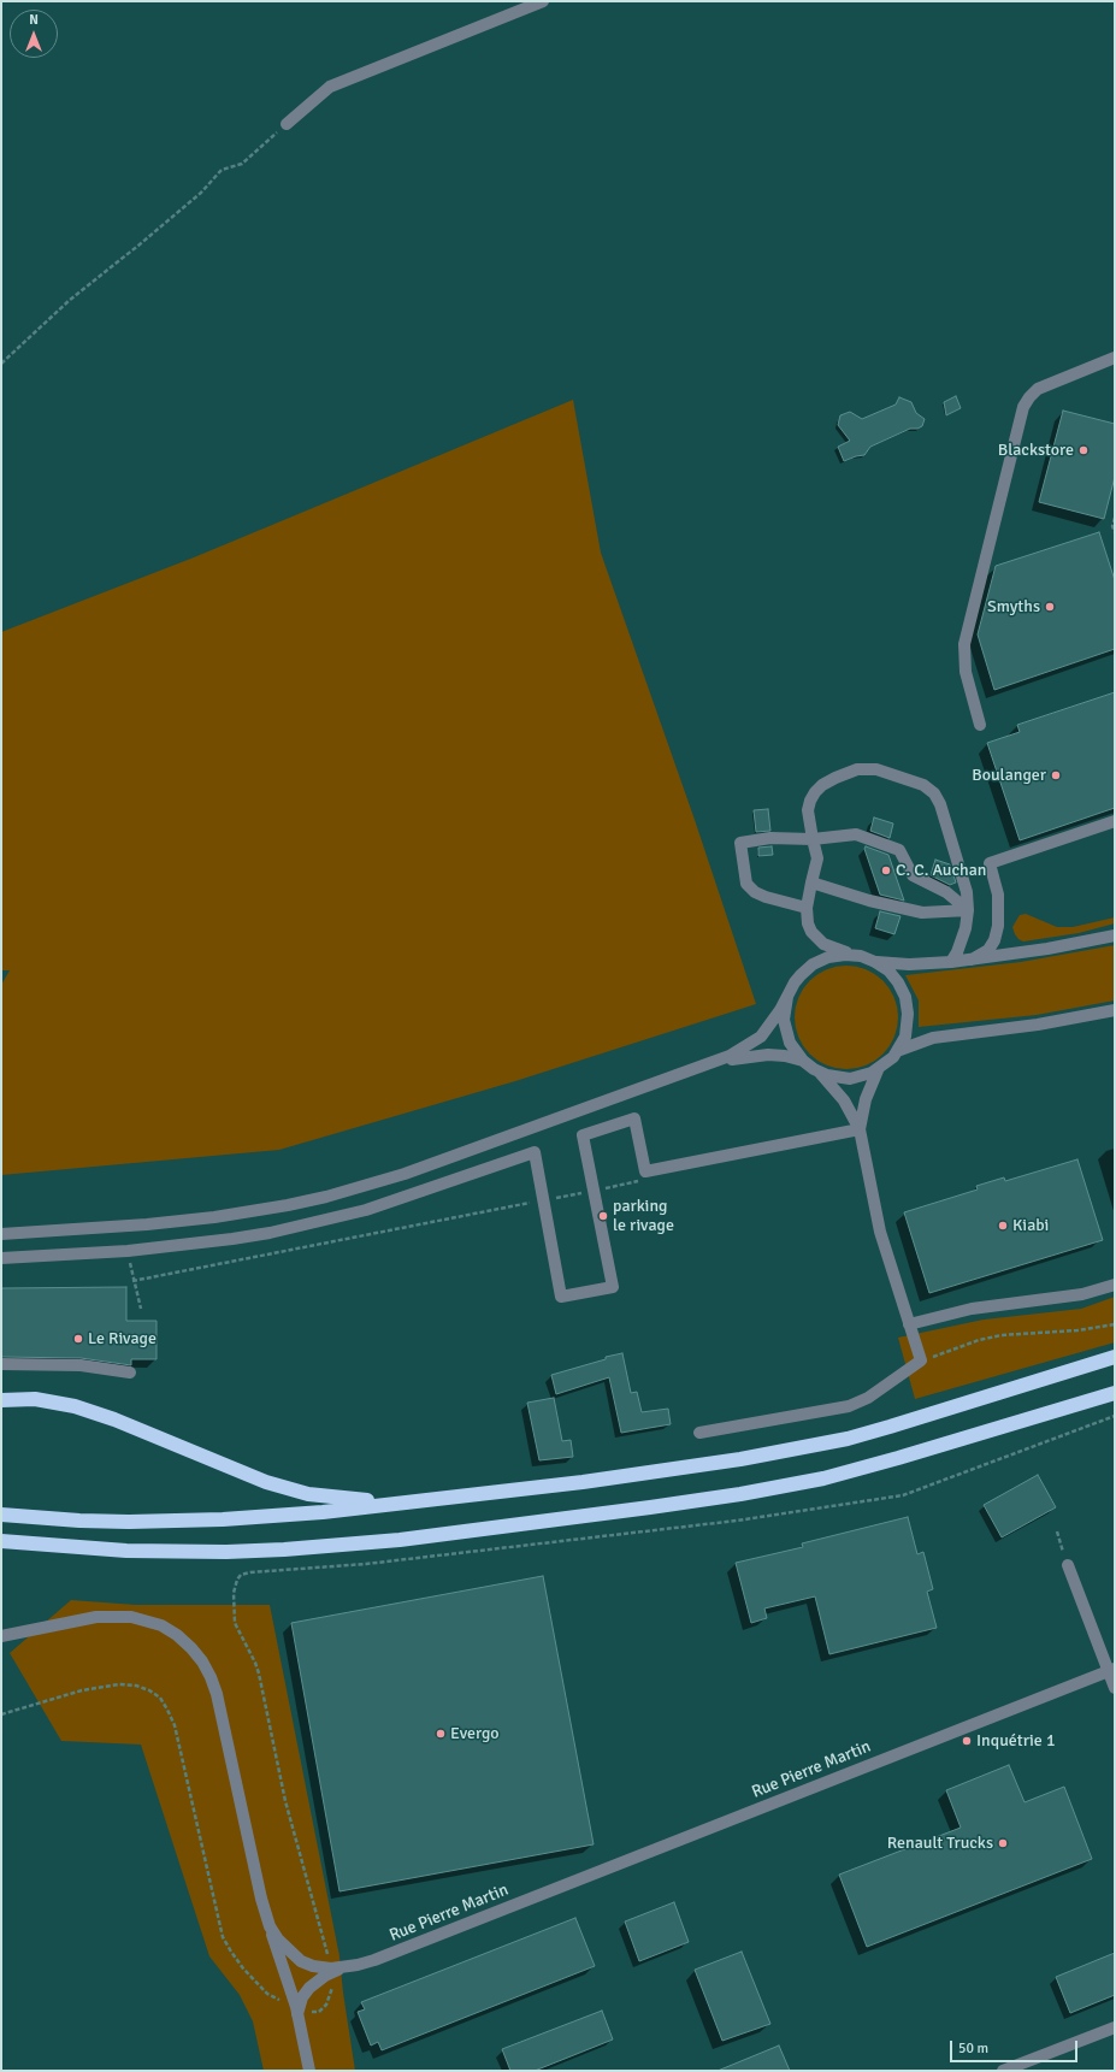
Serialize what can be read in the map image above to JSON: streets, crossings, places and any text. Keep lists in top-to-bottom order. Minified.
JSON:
{"streets":{"street":["Rue Pierre Martin"]},"places":["Blackstore","Smyths","Boulanger","C. C. Auchan","parking le rivage","Kiabi","Le Rivage","Evergo","Inquétrie 1","Renault Trucks"],"scale_bar":"50 m","north":"top"}
